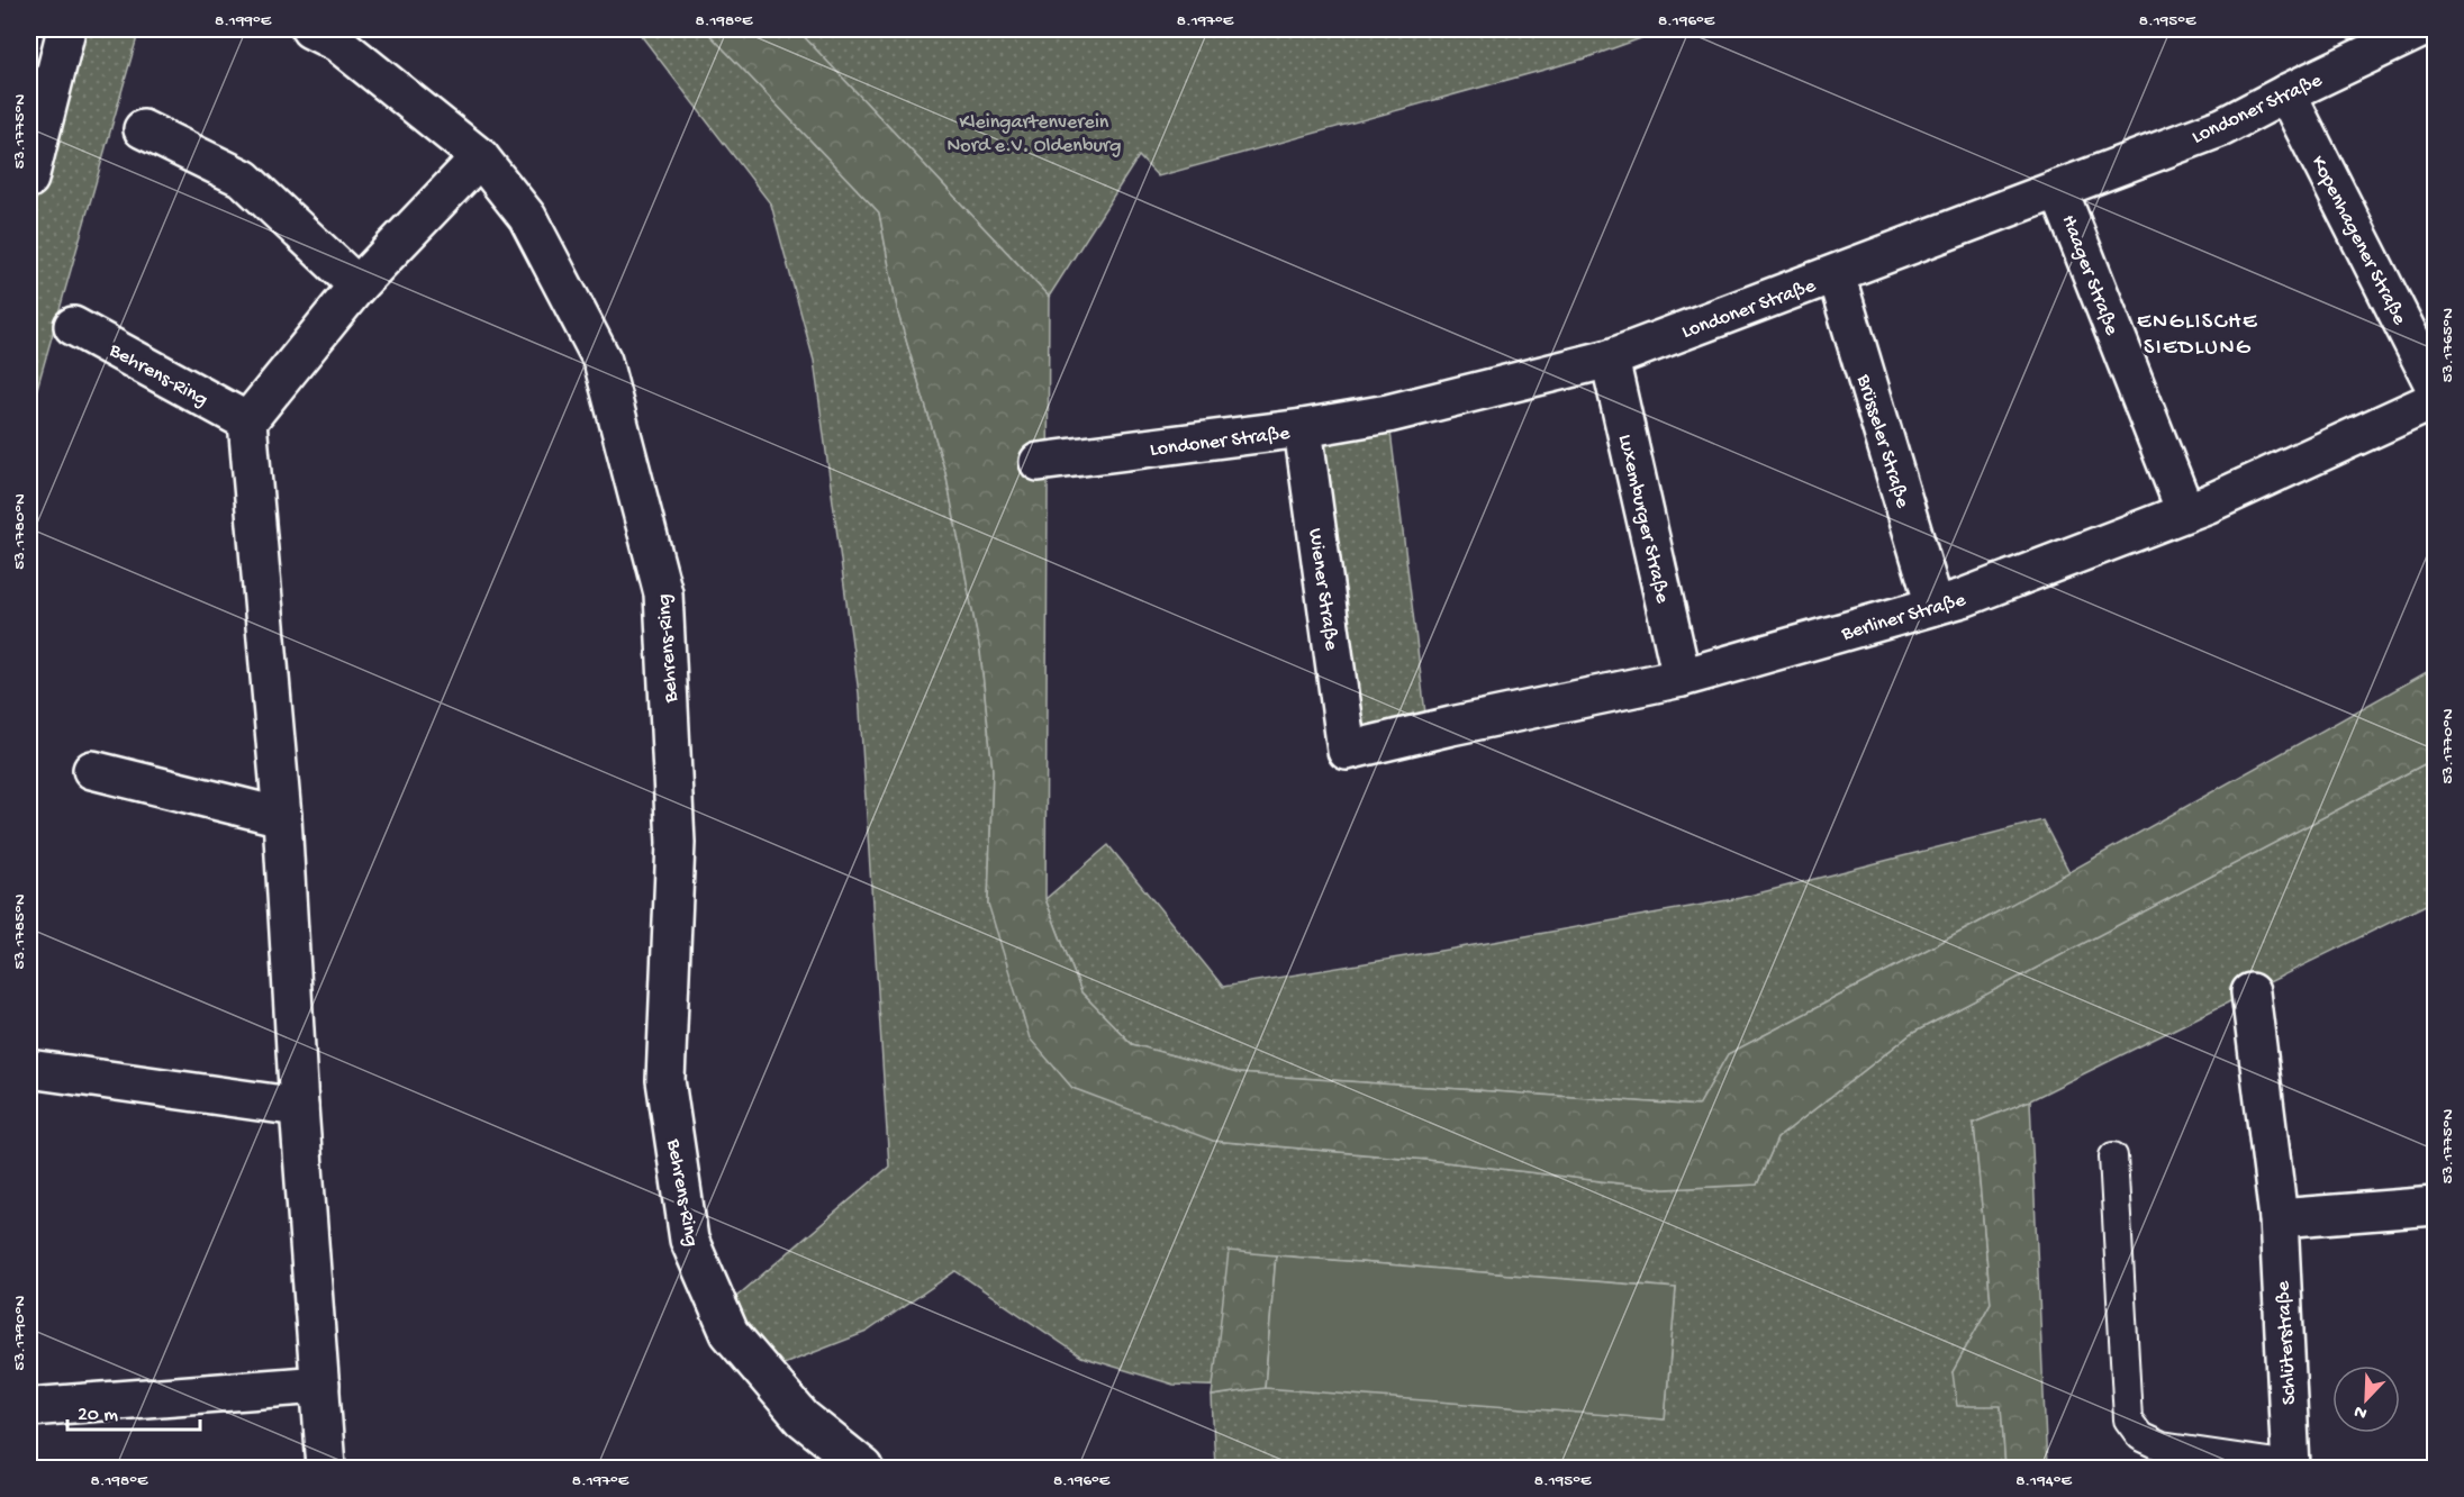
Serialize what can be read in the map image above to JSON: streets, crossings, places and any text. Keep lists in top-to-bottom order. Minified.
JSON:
{"streets":{"street":["Londoner Straße","Kopenhagener Straße","Haager Straße","Behrens-Ring","Brüsseler Straße","Luxemburger Straße","Wiener Straße","Berliner Straße","Schlüterstraße"]},"crossings":[["Londoner Straße","Kopenhagener Straße"],["Londoner Straße","Haager Straße"],["Londoner Straße","Brüsseler Straße"],["Londoner Straße","Luxemburger Straße"],["Londoner Straße","Wiener Straße"],["Haager Straße","Berliner Straße"],["Brüsseler Straße","Berliner Straße"],["Luxemburger Straße","Berliner Straße"],["Wiener Straße","Berliner Straße"]],"districts":["ENGLISCHE SIEDLUNG"],"parks":["Kleingartenverein Nord e.V. Oldenburg"],"scale_bar":"20 m","north":"bottom left","coordinates":["8.199°E","8.198°E","8.197°E","8.196°E","8.195°E","53.1775°N","53.1765°N","53.1780°N","53.1770°N","53.1785°N","53.1790°N","8.194°E"]}
